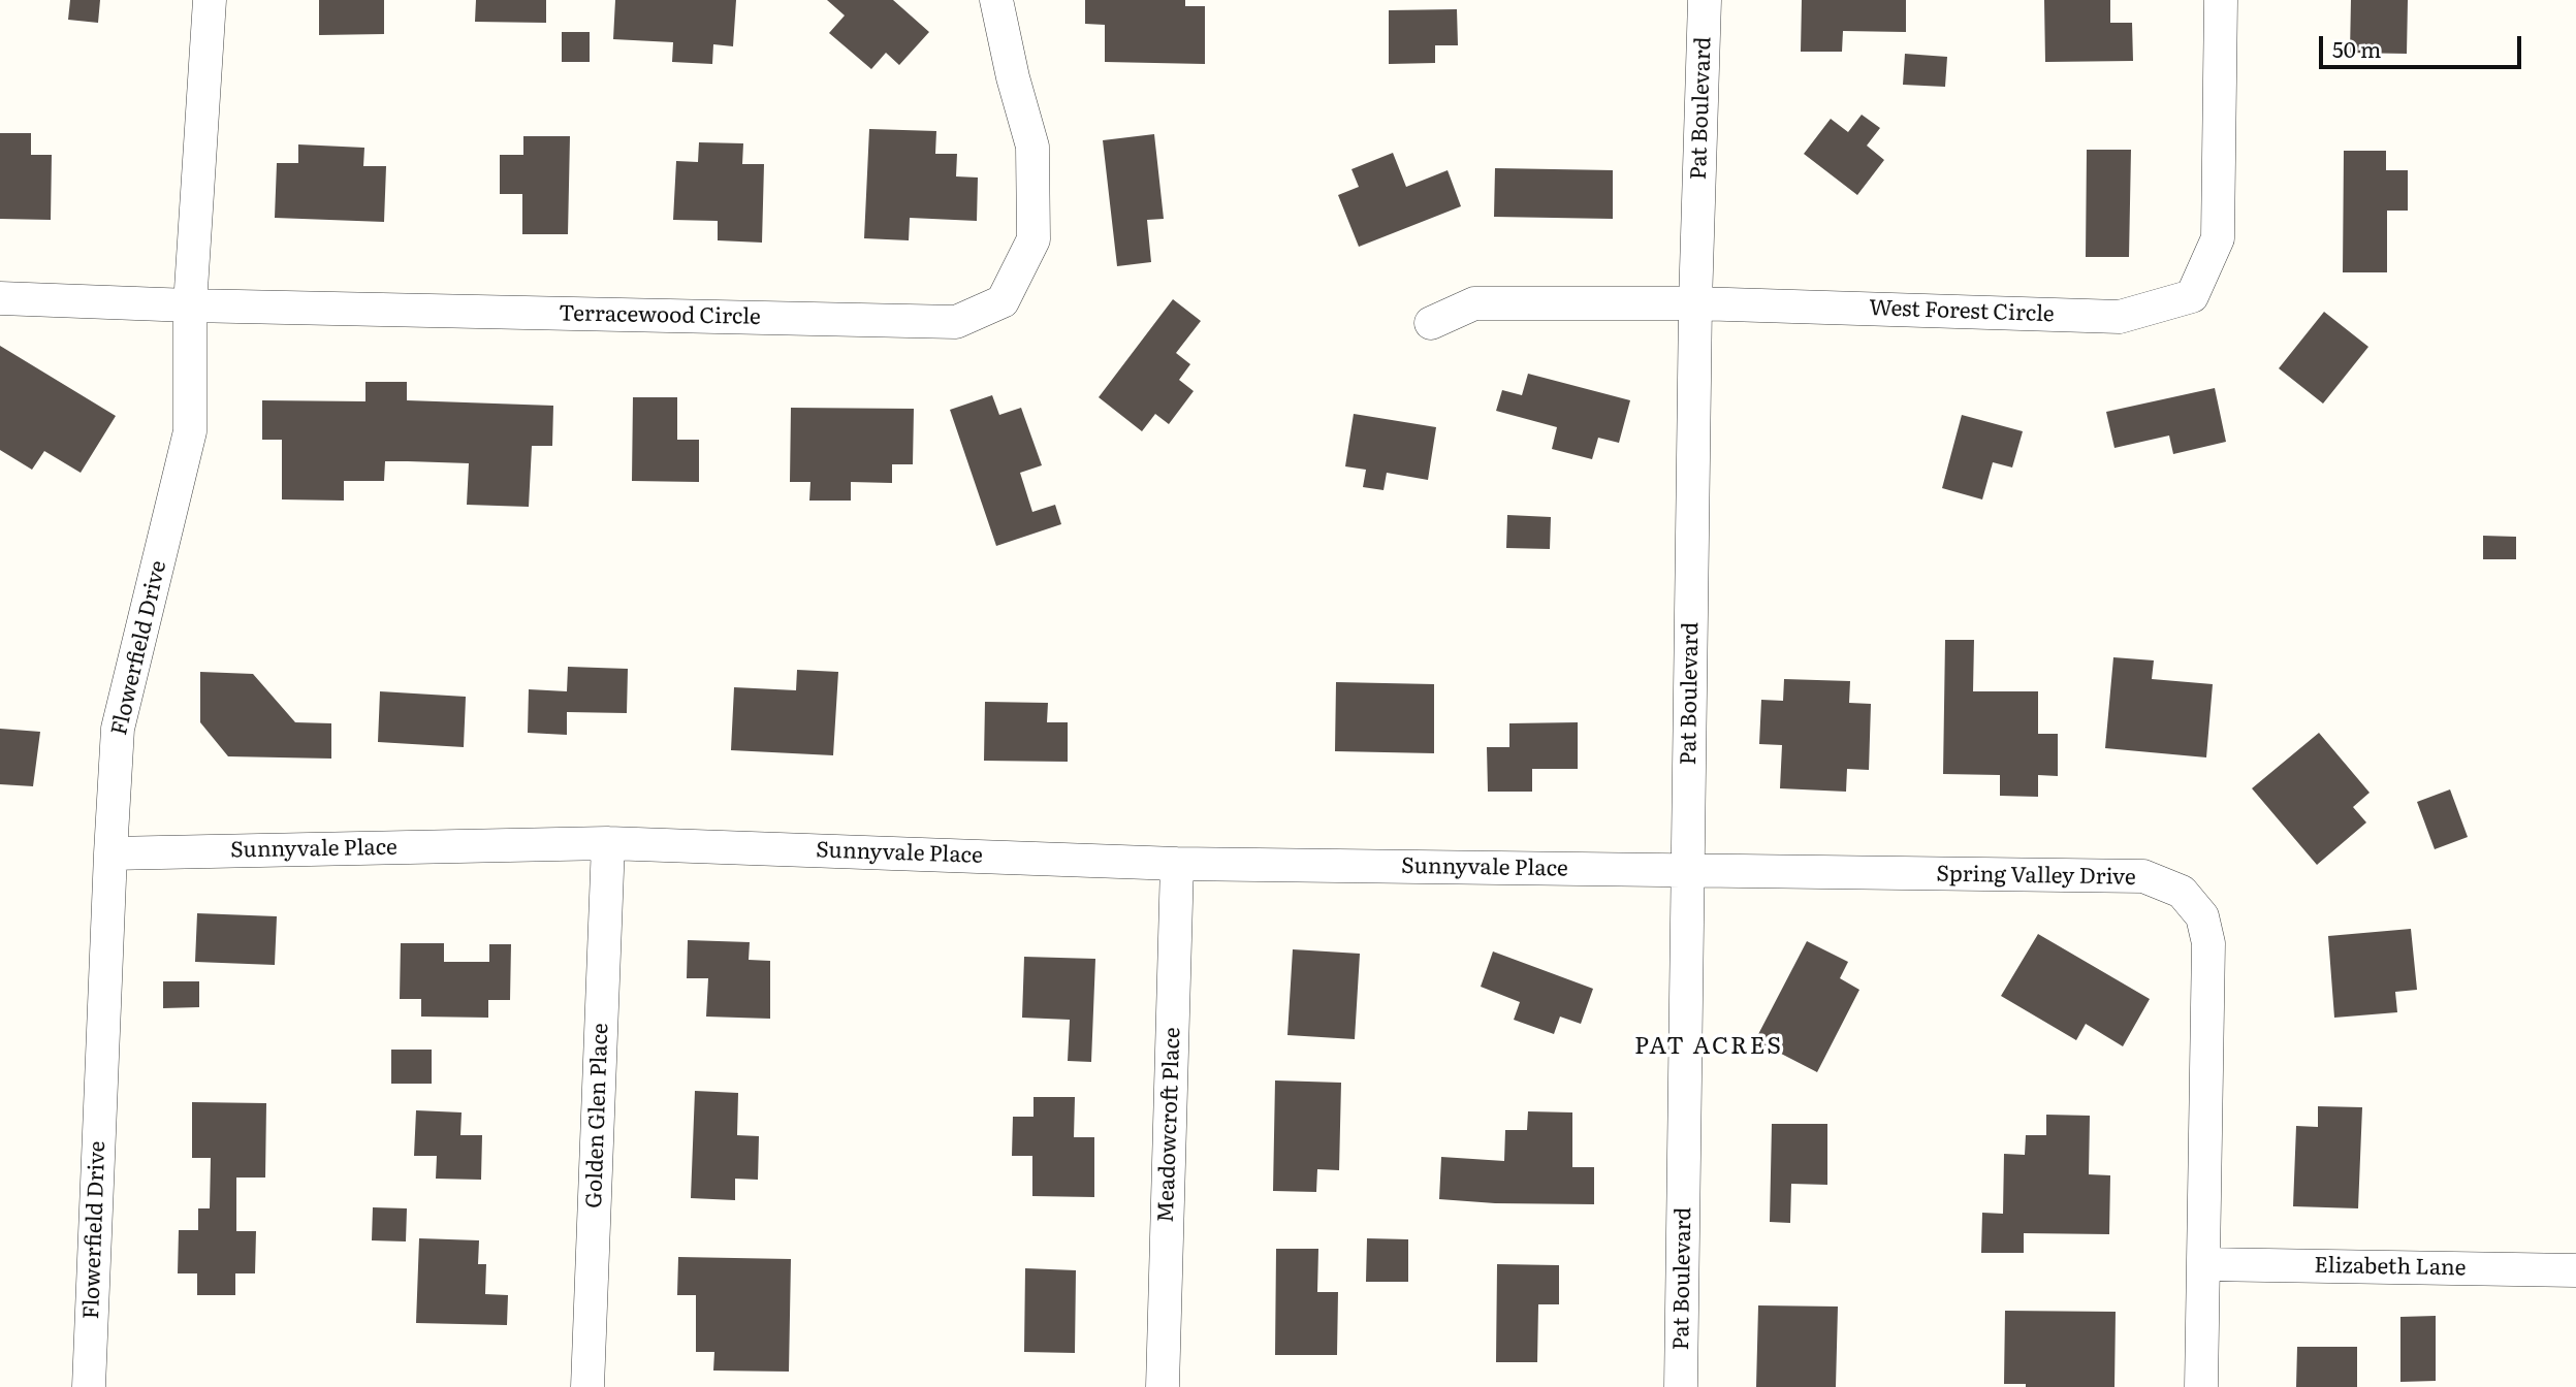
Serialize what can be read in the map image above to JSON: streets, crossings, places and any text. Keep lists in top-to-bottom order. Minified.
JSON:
{"streets":{"street":["Pat Boulevard","West Forest Circle","Terracewood Circle","Flowerfield Drive","Sunnyvale Place","Spring Valley Drive","Golden Glen Place","Meadowcroft Place","Elizabeth Lane"]},"crossings":[["Pat Boulevard","West Forest Circle"],["Pat Boulevard","Sunnyvale Place"],["Pat Boulevard","Spring Valley Drive"],["Terracewood Circle","Flowerfield Drive"],["Flowerfield Drive","Sunnyvale Place"],["Sunnyvale Place","Spring Valley Drive"],["Sunnyvale Place","Golden Glen Place"],["Sunnyvale Place","Meadowcroft Place"],["Spring Valley Drive","Elizabeth Lane"]],"districts":["PAT ACRES"],"scale_bar":"50 m"}
